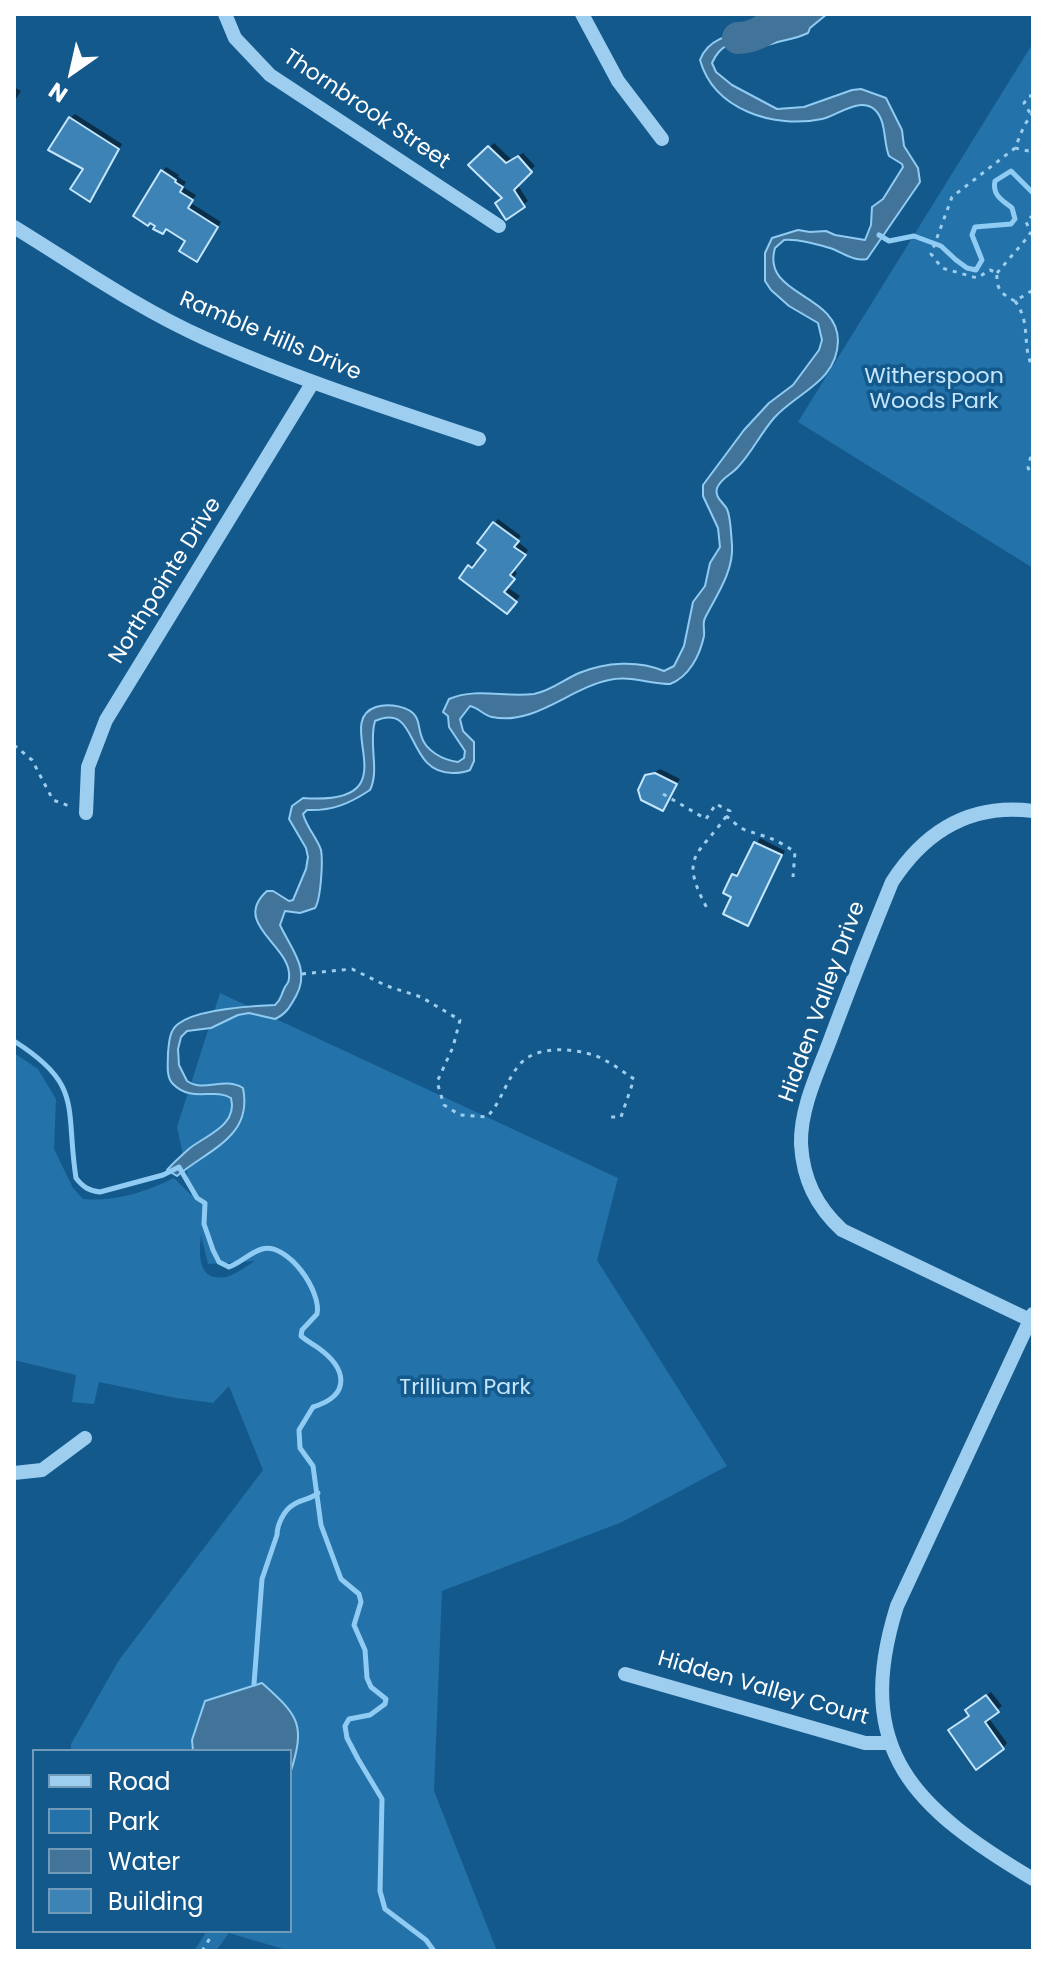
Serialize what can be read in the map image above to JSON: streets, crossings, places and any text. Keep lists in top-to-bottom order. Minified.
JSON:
{"streets":{"street":["Thornbrook Street","Ramble Hills Drive","Northpointe Drive","Hidden Valley Drive","Hidden Valley Court"]},"crossings":[["Ramble Hills Drive","Northpointe Drive"],["Hidden Valley Drive","Hidden Valley Court"]],"parks":["Witherspoon Woods Park","Trillium Park"],"legend":["Road","Park","Water","Building"],"north":"bottom left"}
